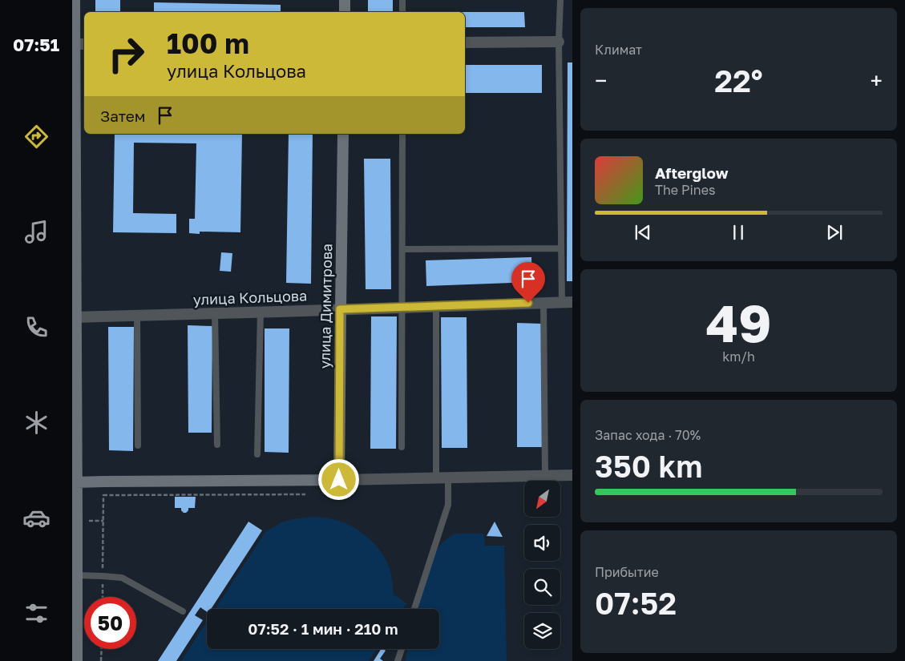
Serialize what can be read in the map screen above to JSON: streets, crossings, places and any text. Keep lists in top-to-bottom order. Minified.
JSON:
{"streets":{"main road":["улица Димитрова"],"street":["улица Кольцова"]},"crossings":[["улица Кольцова","улица Димитрова"]],"north":"bottom left","page":{"tabs":"07:51","tile":["Климат",["49","km/h"],["Запас хода · 70%","350 km"],["Прибытие","07:52"]],"turn":["100 m","улица Кольцова"],"heat":["−","22°","+"],"then":"Затем","song":["Afterglow","The Pines"],"limit":"50","trip":"07:52 · 1 мин · 210 m"}}
